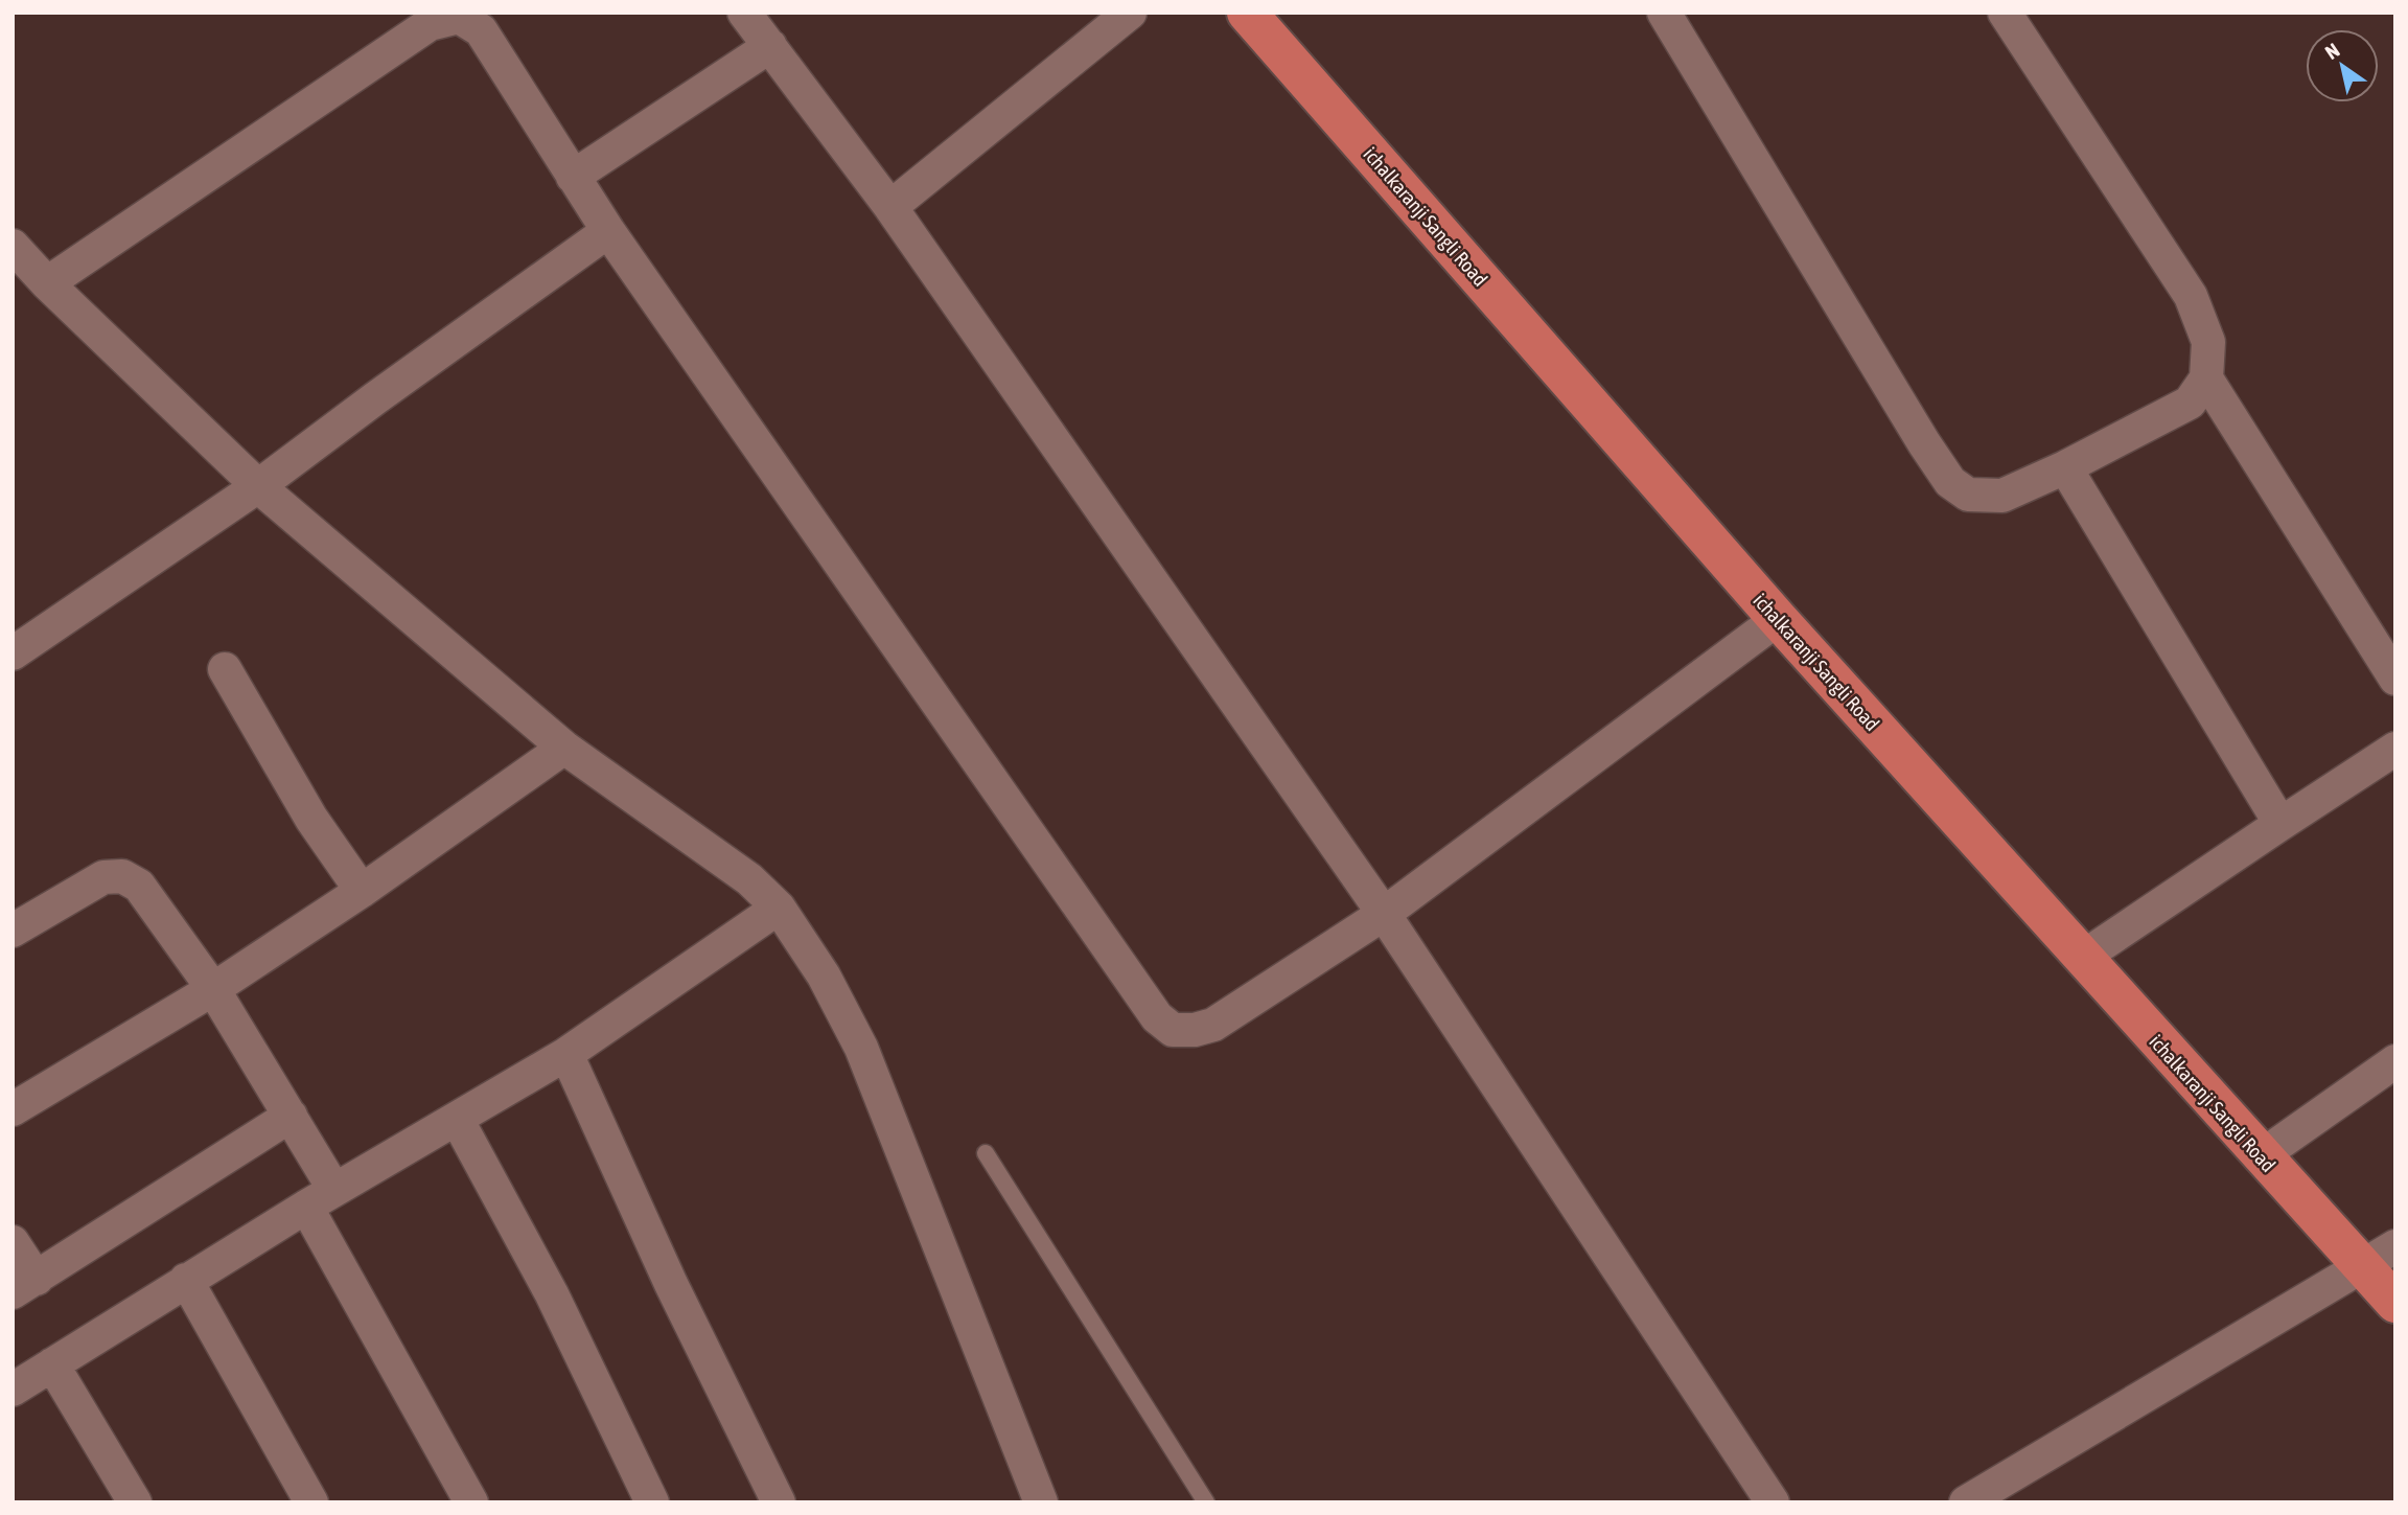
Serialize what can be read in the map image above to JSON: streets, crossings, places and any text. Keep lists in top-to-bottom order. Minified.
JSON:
{"streets":{"main road":["ichalkaranji Sangli Road"]},"north":"top left"}
